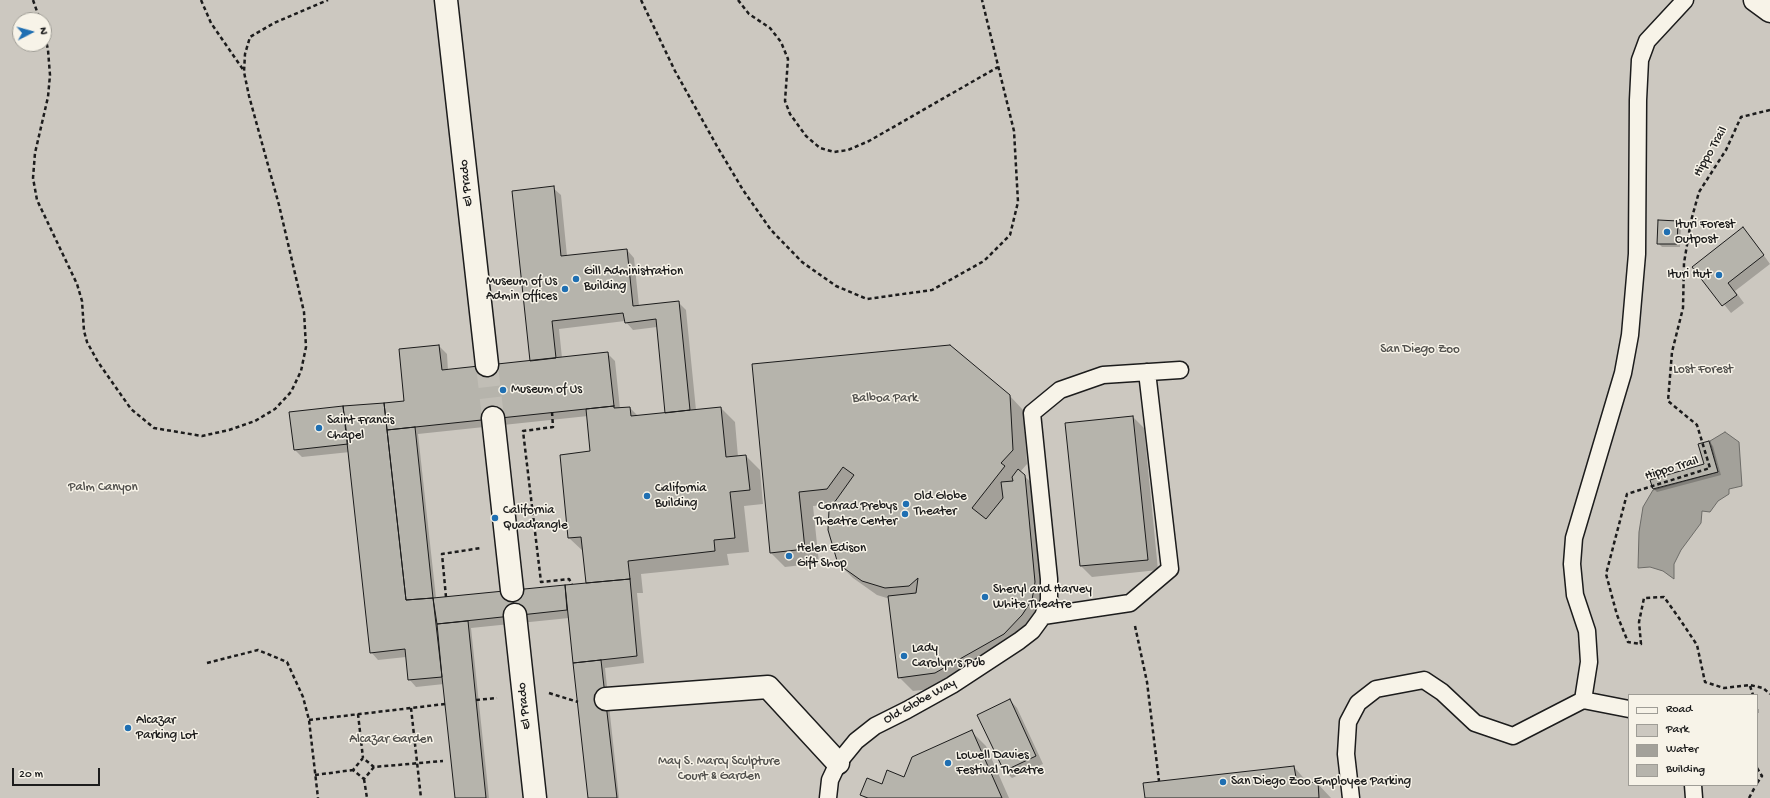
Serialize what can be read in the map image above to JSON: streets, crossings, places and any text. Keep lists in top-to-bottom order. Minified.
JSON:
{"streets":{"street":["El Prado"],"lane":["Old Globe Way"],"path":["Hippo Trail"]},"parks":["San Diego Zoo","Lost Forest","Balboa Park","Palm Canyon","Alcazar Garden","May S. Marcy Sculpture Court & Garden"],"places":["Ituri Forest Outpost","Ituri Hut","Gill Administration Building","Museum of Us Admin Offices","Museum of Us","Saint Francis Chapel","California Building","Old Globe Theater","Conrad Prebys Theatre Center","California Quadrangle","Helen Edison Gift Shop","Sheryl and Harvey White Theatre","Lady Carolyn’s Pub","Alcazar Parking Lot","Lowell Davies Festival Theatre","San Diego Zoo Employee Parking"],"legend":["Road","Park","Water","Building"],"scale_bar":"20 m","north":"right"}
